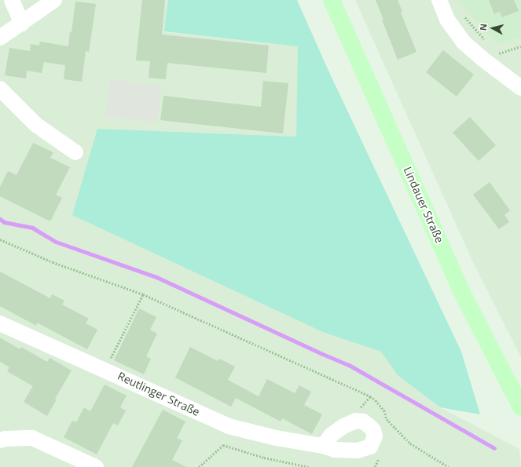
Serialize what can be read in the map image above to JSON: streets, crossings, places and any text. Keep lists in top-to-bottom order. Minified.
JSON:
{"streets":{"main road":["Lindauer Straße"],"street":["Reutlinger Straße"]},"north":"left"}
